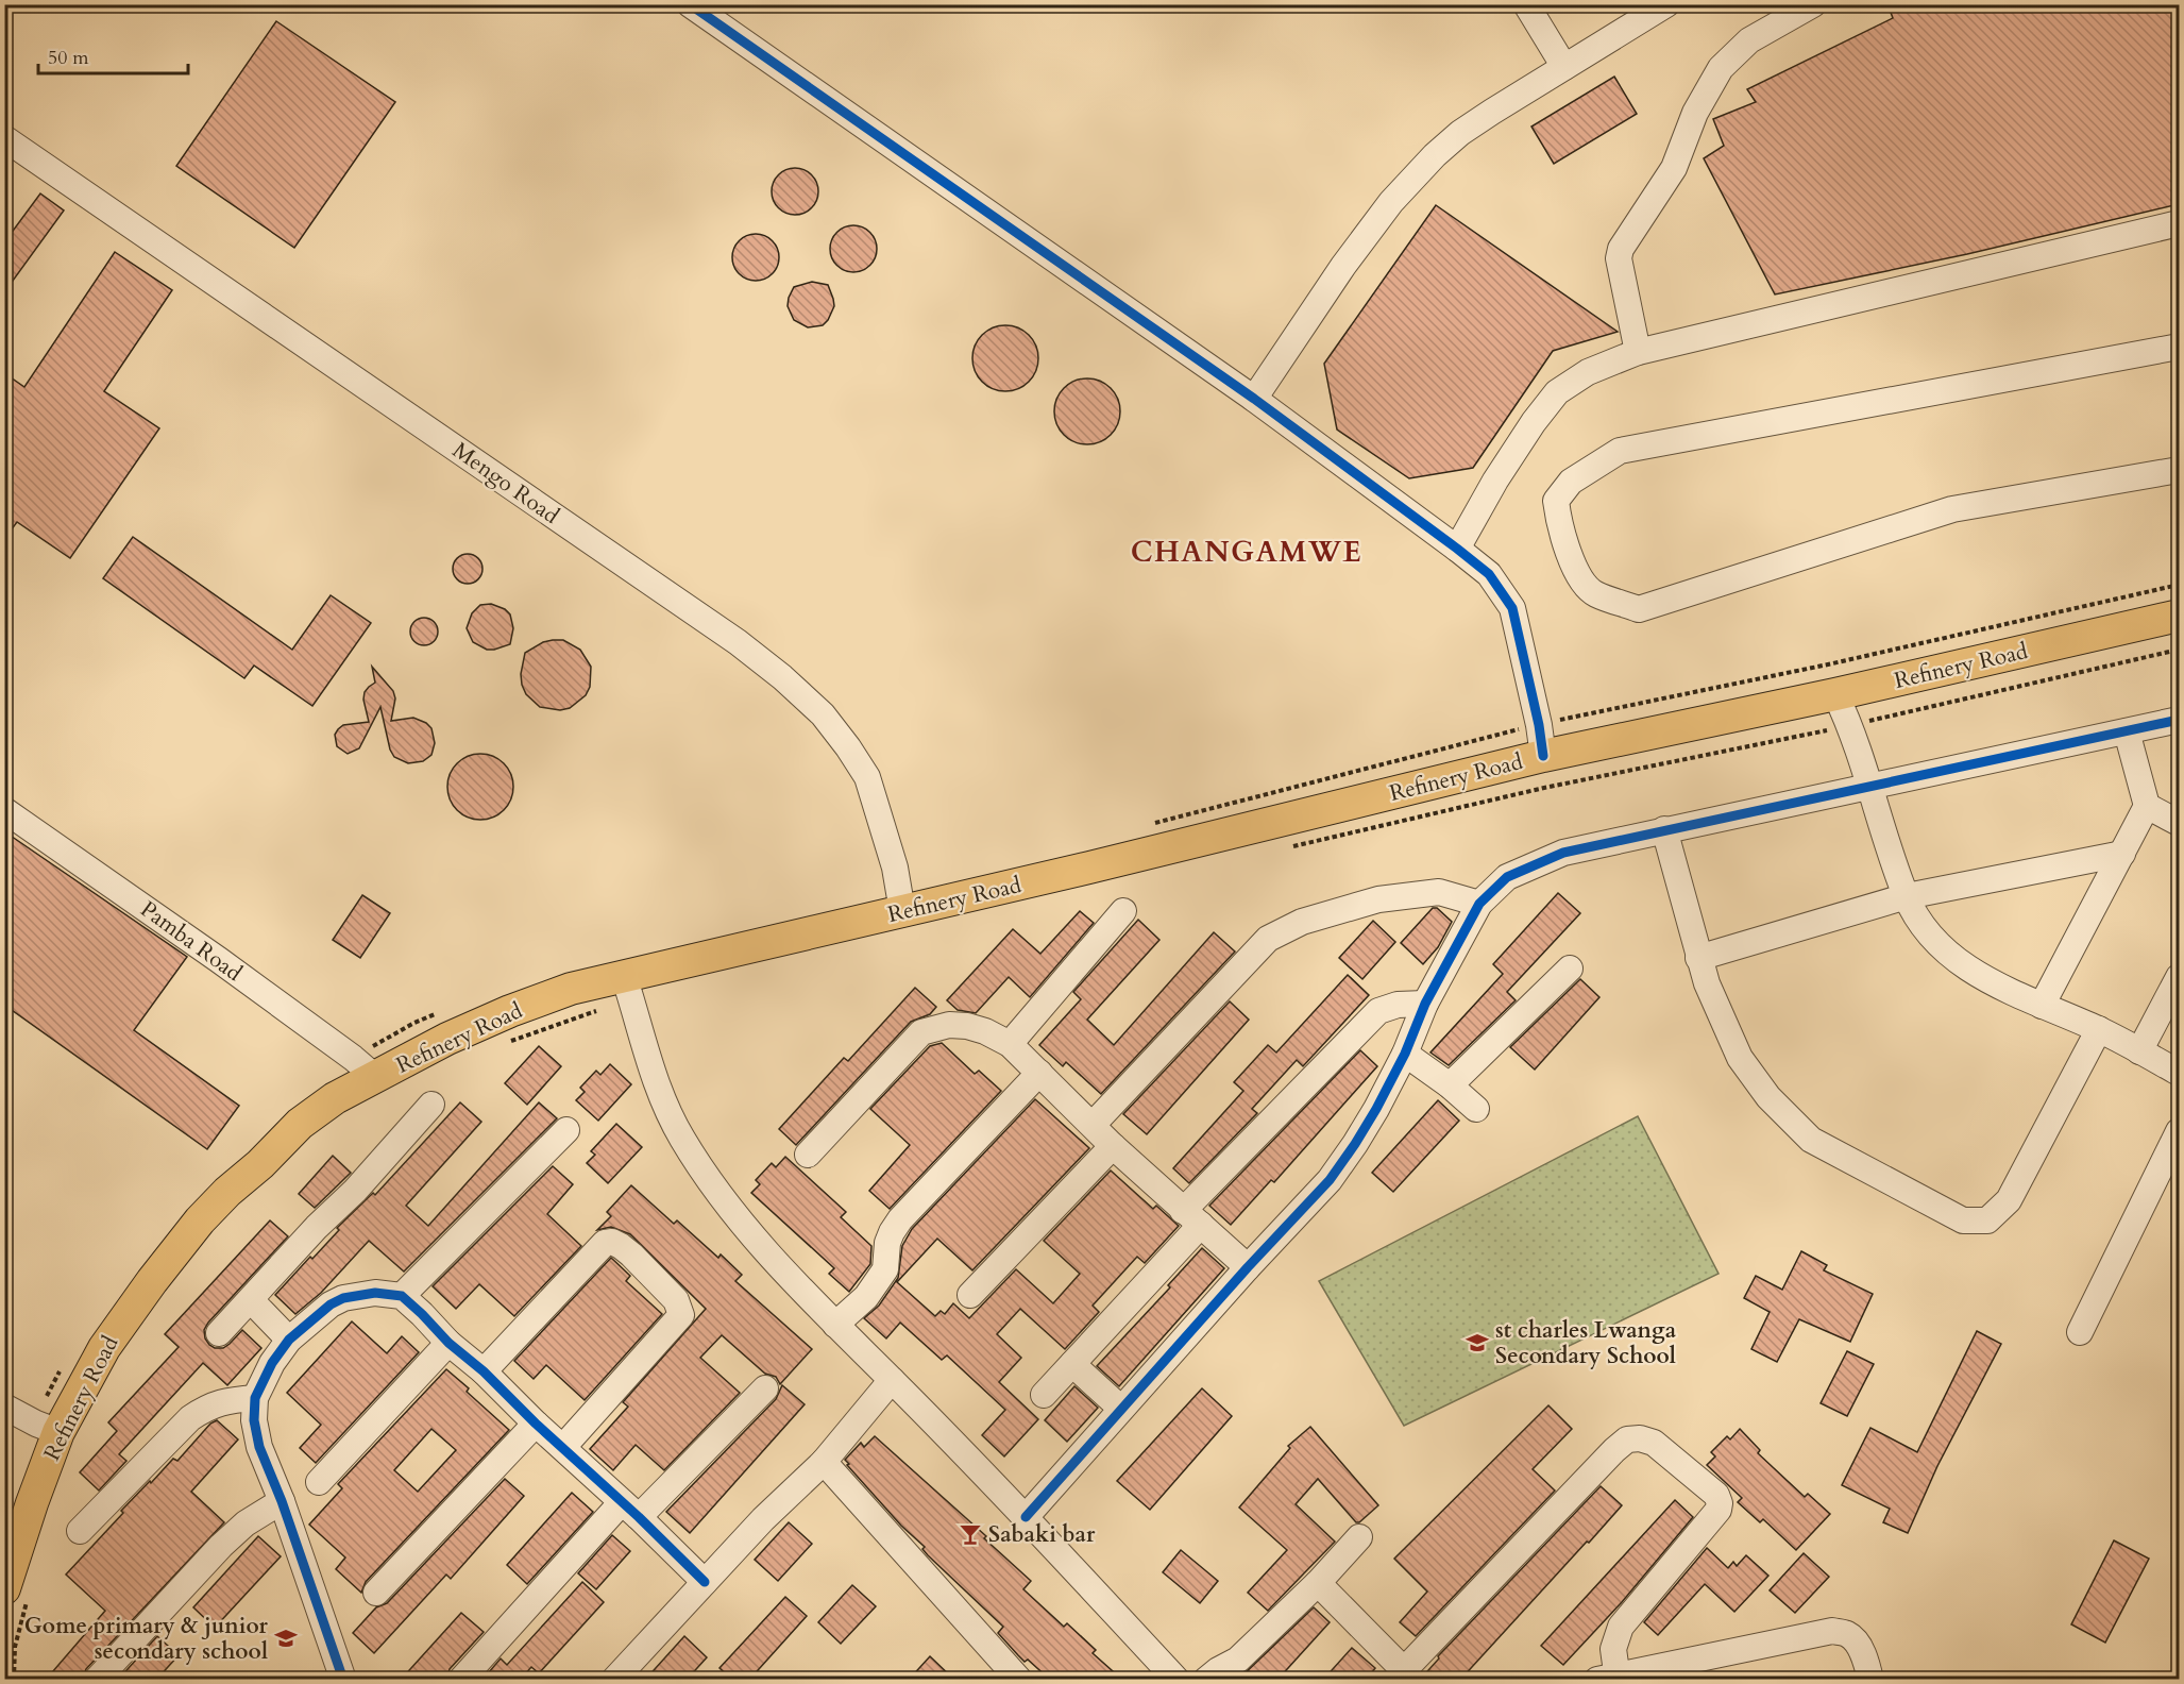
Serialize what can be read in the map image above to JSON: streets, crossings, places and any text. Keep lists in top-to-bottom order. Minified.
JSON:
{"streets":{"main road":["Refinery Road"],"street":["Mengo Road","Pamba Road"]},"crossings":[["Mengo Road","Refinery Road"],["Refinery Road","Pamba Road"]],"districts":["CHANGAMWE"],"places":{"school or university":["st charles Lwanga Secondary School","Gome primary & junior secondary school"],"bar":["Sabaki bar"]},"scale_bar":"50 m"}
